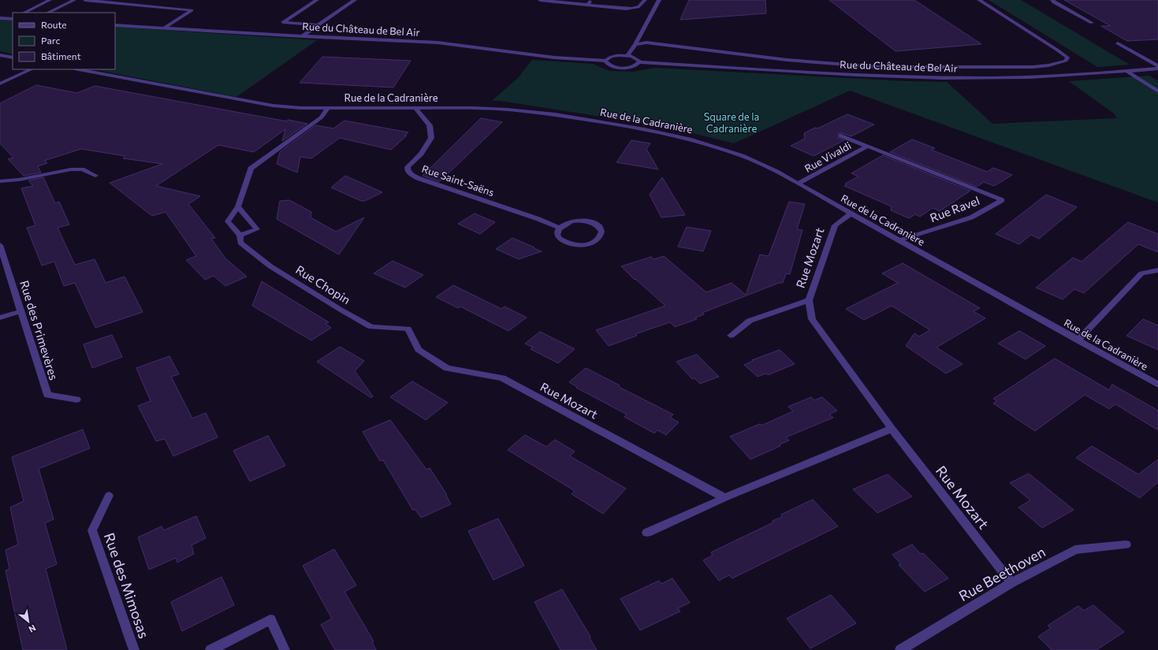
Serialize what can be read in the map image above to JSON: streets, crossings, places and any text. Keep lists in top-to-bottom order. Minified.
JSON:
{"streets":{"street":["Rue du Château de Bel Air","Rue de la Cadranière","Rue Vivaldi","Rue Saint-Saëns","Rue Ravel","Rue Mozart","Rue Chopin","Rue des Primevères","Rue Beethoven","Rue des Mimosas"]},"crossings":[["Rue de la Cadranière","Rue Vivaldi"],["Rue de la Cadranière","Rue Saint-Saëns"],["Rue de la Cadranière","Rue Ravel"],["Rue de la Cadranière","Rue Mozart"],["Rue de la Cadranière","Rue Chopin"],["Rue Vivaldi","Rue Ravel"],["Rue Mozart","Rue Chopin"],["Rue Mozart","Rue Beethoven"]],"parks":["Square de la Cadranière"],"legend":["Route","Parc","Bâtiment"],"north":"bottom right"}
